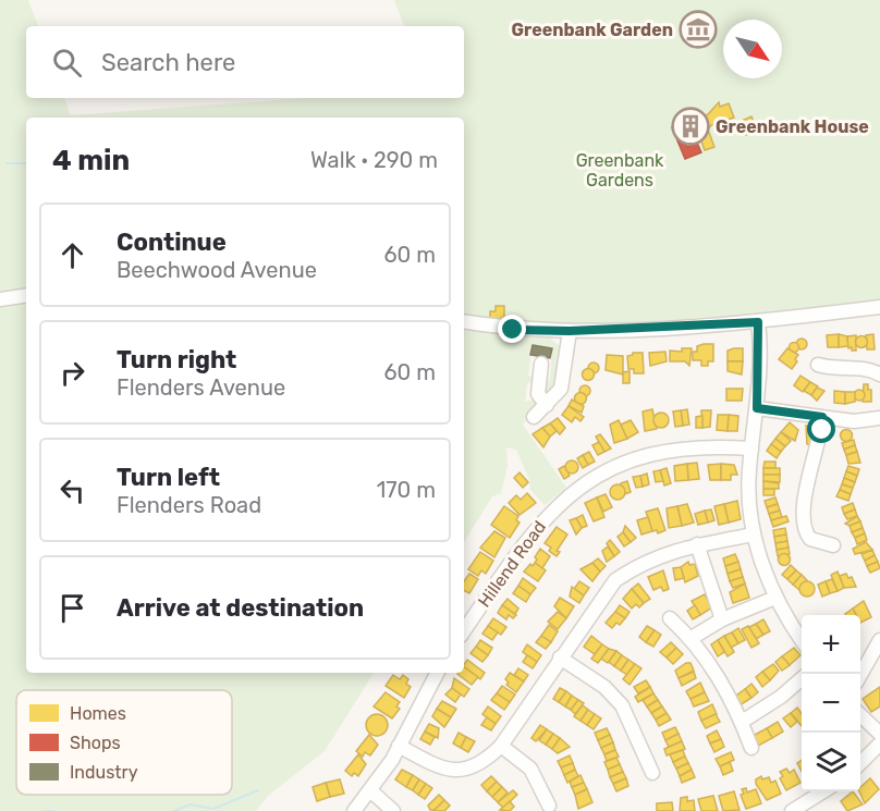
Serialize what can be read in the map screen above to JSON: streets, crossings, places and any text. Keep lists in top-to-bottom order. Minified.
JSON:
{"streets":{"street":["Hillend Road"]},"parks":["Greenbank Gardens"],"places":{"museum":["Greenbank Garden"],"building":["Greenbank House"]},"legend":["Homes","Shops","Industry"],"north":"bottom right","page":{"search":"Search here","heading":["4 min","Walk · 290 m"],"list":[["Continue","Beechwood Avenue","60 m"],["Turn right","Flenders Avenue","60 m"],["Turn left","Flenders Road","170 m"],"Arrive at destination"],"map_buttons":["+","−"]}}
